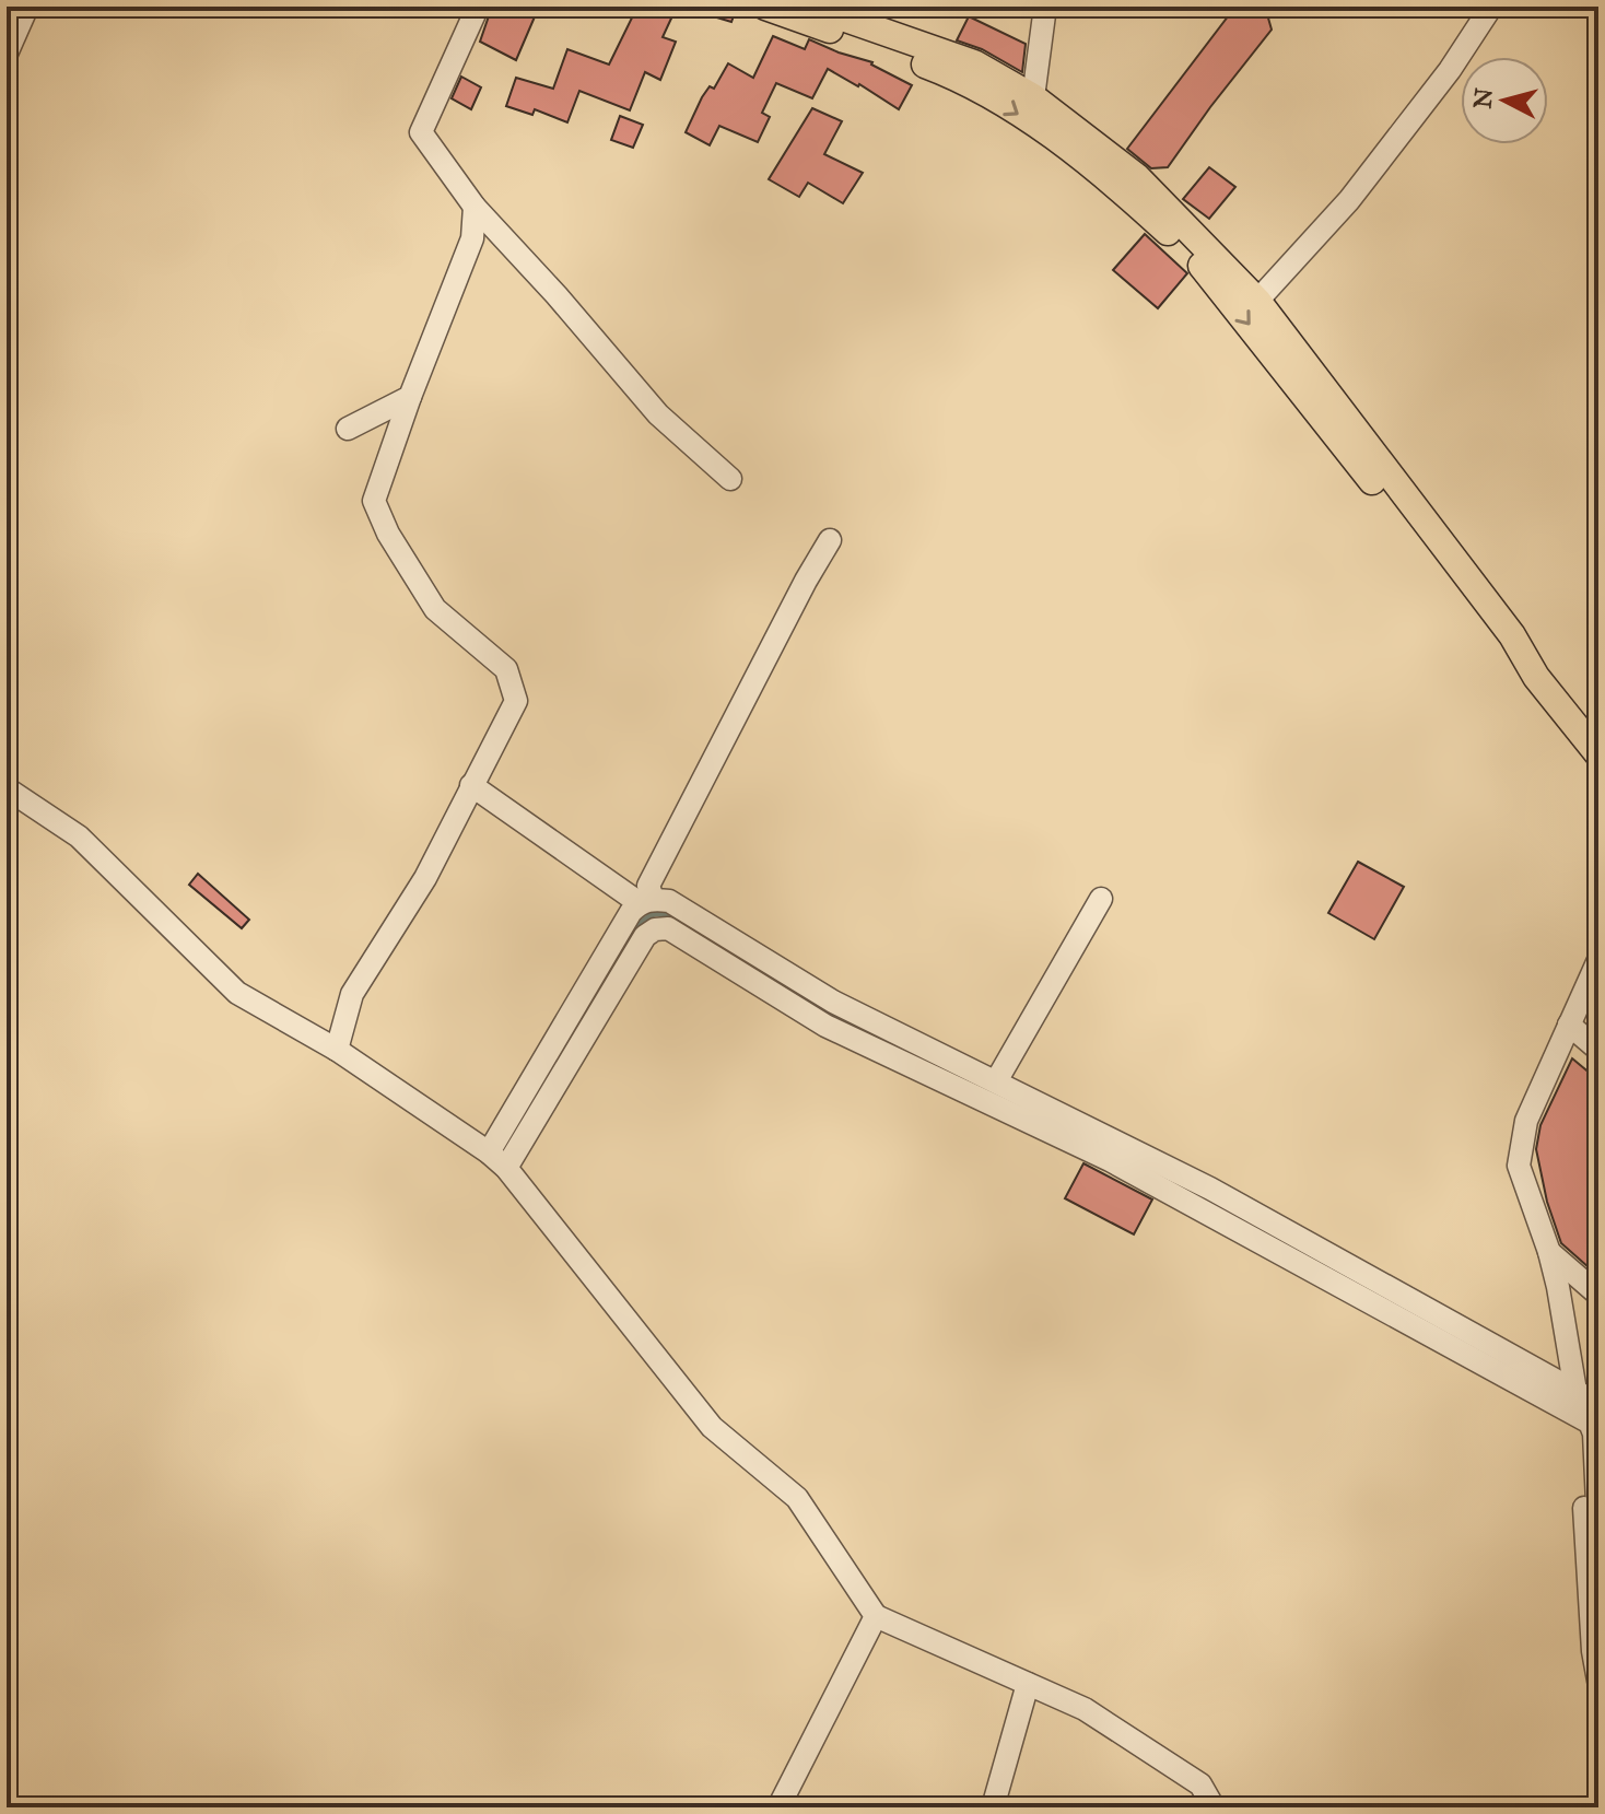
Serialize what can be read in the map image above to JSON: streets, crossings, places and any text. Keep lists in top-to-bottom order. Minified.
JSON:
{"north":"left"}
